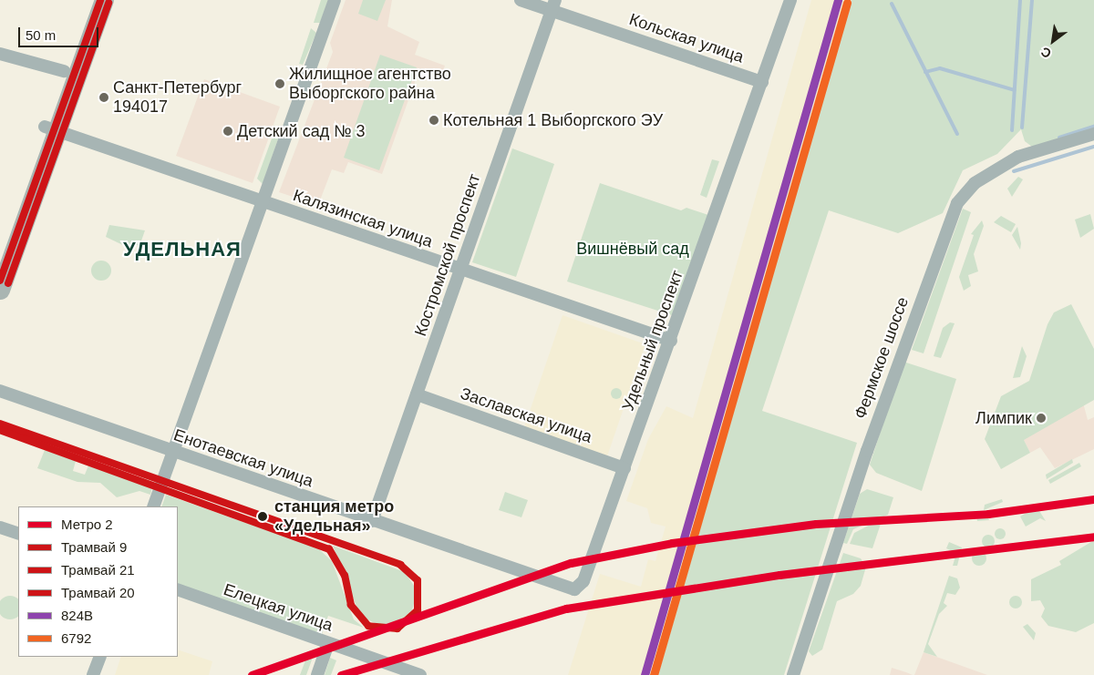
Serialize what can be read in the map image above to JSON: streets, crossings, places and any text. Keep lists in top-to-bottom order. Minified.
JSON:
{"streets":{"street":["Кольская улица","Калязинская улица","Костромской проспект","Удельный проспект","Фермское шоссе","Заславская улица","Енотаевская улица","Елецкая улица"]},"crossings":[["Кольская улица","Костромской проспект"],["Кольская улица","Удельный проспект"],["Калязинская улица","Костромской проспект"],["Калязинская улица","Удельный проспект"],["Костромской проспект","Заславская улица"],["Костромской проспект","Енотаевская улица"],["Удельный проспект","Заславская улица"],["Удельный проспект","Енотаевская улица"]],"districts":["УДЕЛЬНАЯ"],"parks":["Вишнёвый сад"],"places":["Жилищное агентство Выборгского райна","Санкт-Петербург 194017","Котельная 1 Выборгского ЭУ","Детский сад № 3","Лимпик","станция метро «Удельная»"],"lines":["tram line 21","transit line 824В","tram line 20","transit line 6792","tram line 9","metro line 2"],"legend":["Метро 2","Трамвай 9","Трамвай 21","Трамвай 20","824В","6792"],"scale_bar":"50 m","north":"bottom left"}
